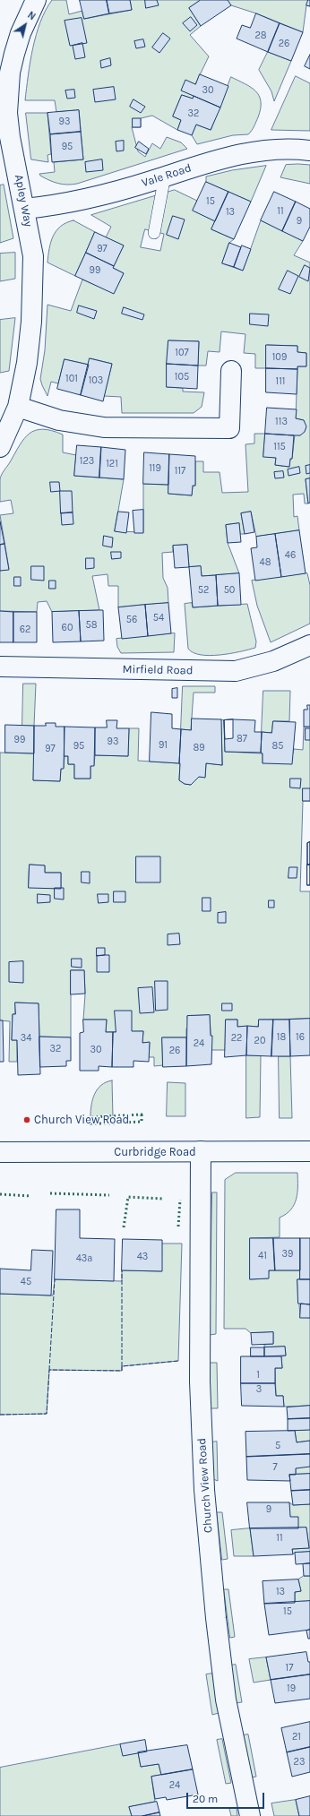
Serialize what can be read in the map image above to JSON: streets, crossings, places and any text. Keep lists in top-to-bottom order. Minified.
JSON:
{"streets":{"street":["Vale Road","Apley Way","Mirfield Road","Curbridge Road","Church View Road"]},"crossings":[["Vale Road","Apley Way"],["Curbridge Road","Church View Road"]],"places":["Church View Road"],"house_numbers":["28","26","30","32","93","95","15","11","13","9","97","99","107","109","105","101","103","111","113","115","123","121","119","117","46","48","52","50","54","56","58","60","62","87","99","93","91","95","85","89","97","18","16","34","22","20","24","32","30","26","39","41","43","43a","45","1","3","5","7","9","11","13","15","17","19","21","23","24"],"scale_bar":"20 m","north":"top right"}
